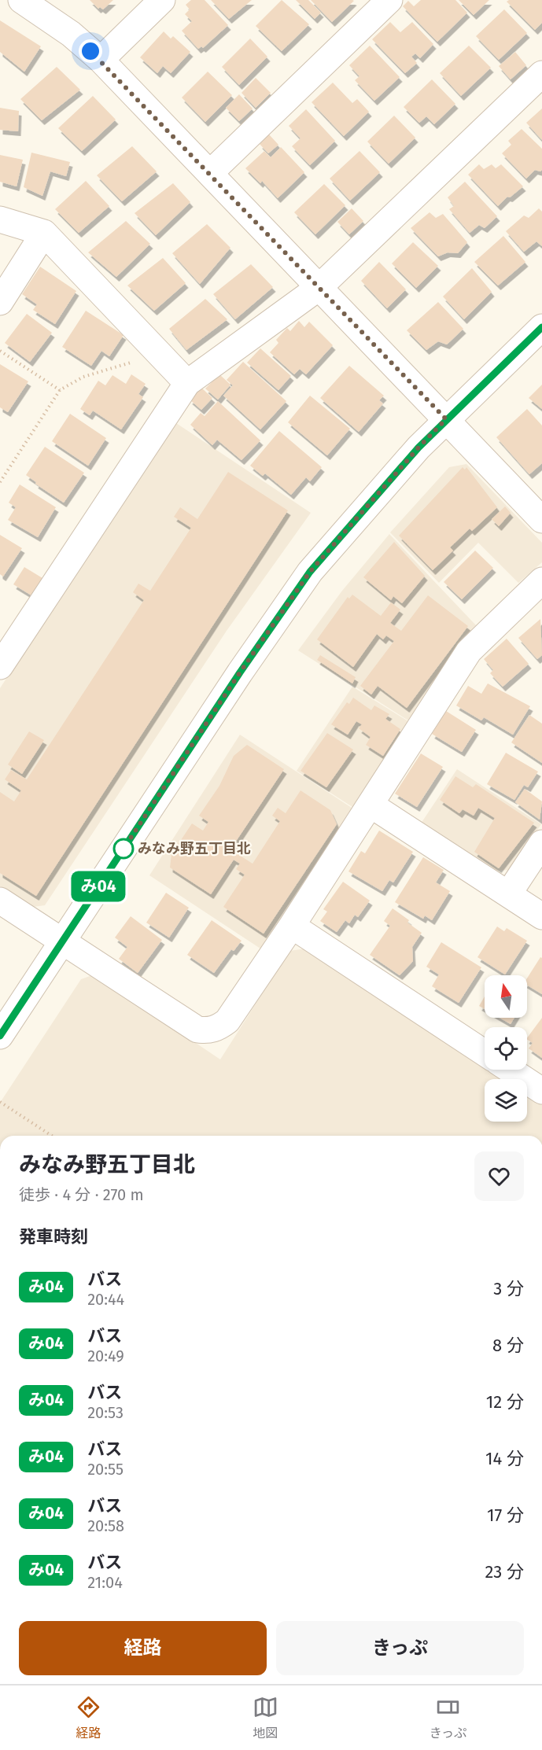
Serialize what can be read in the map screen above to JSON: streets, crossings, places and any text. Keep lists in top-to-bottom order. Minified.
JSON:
{"places":["みなみ野五丁目北"],"lines":["bus line み04"],"north":"top","page":{"on_map":"み04","heading":[["みなみ野五丁目北","徒歩 · 4 分 · 270 m"],"発車時刻"],"list":[{"mark":"み04","name":"バス","note":"20:44","value":"3 分"},{"mark":"み04","name":"バス","note":"20:49","value":"8 分"},{"mark":"み04","name":"バス","note":"20:53","value":"12 分"},{"mark":"み04","name":"バス","note":"20:55","value":"14 分"},{"mark":"み04","name":"バス","note":"20:58","value":"17 分"},{"mark":"み04","name":"バス","note":"21:04","value":"23 分"}],"buttons":["経路","きっぷ"],"tabs":["経路","地図","きっぷ"]}}
